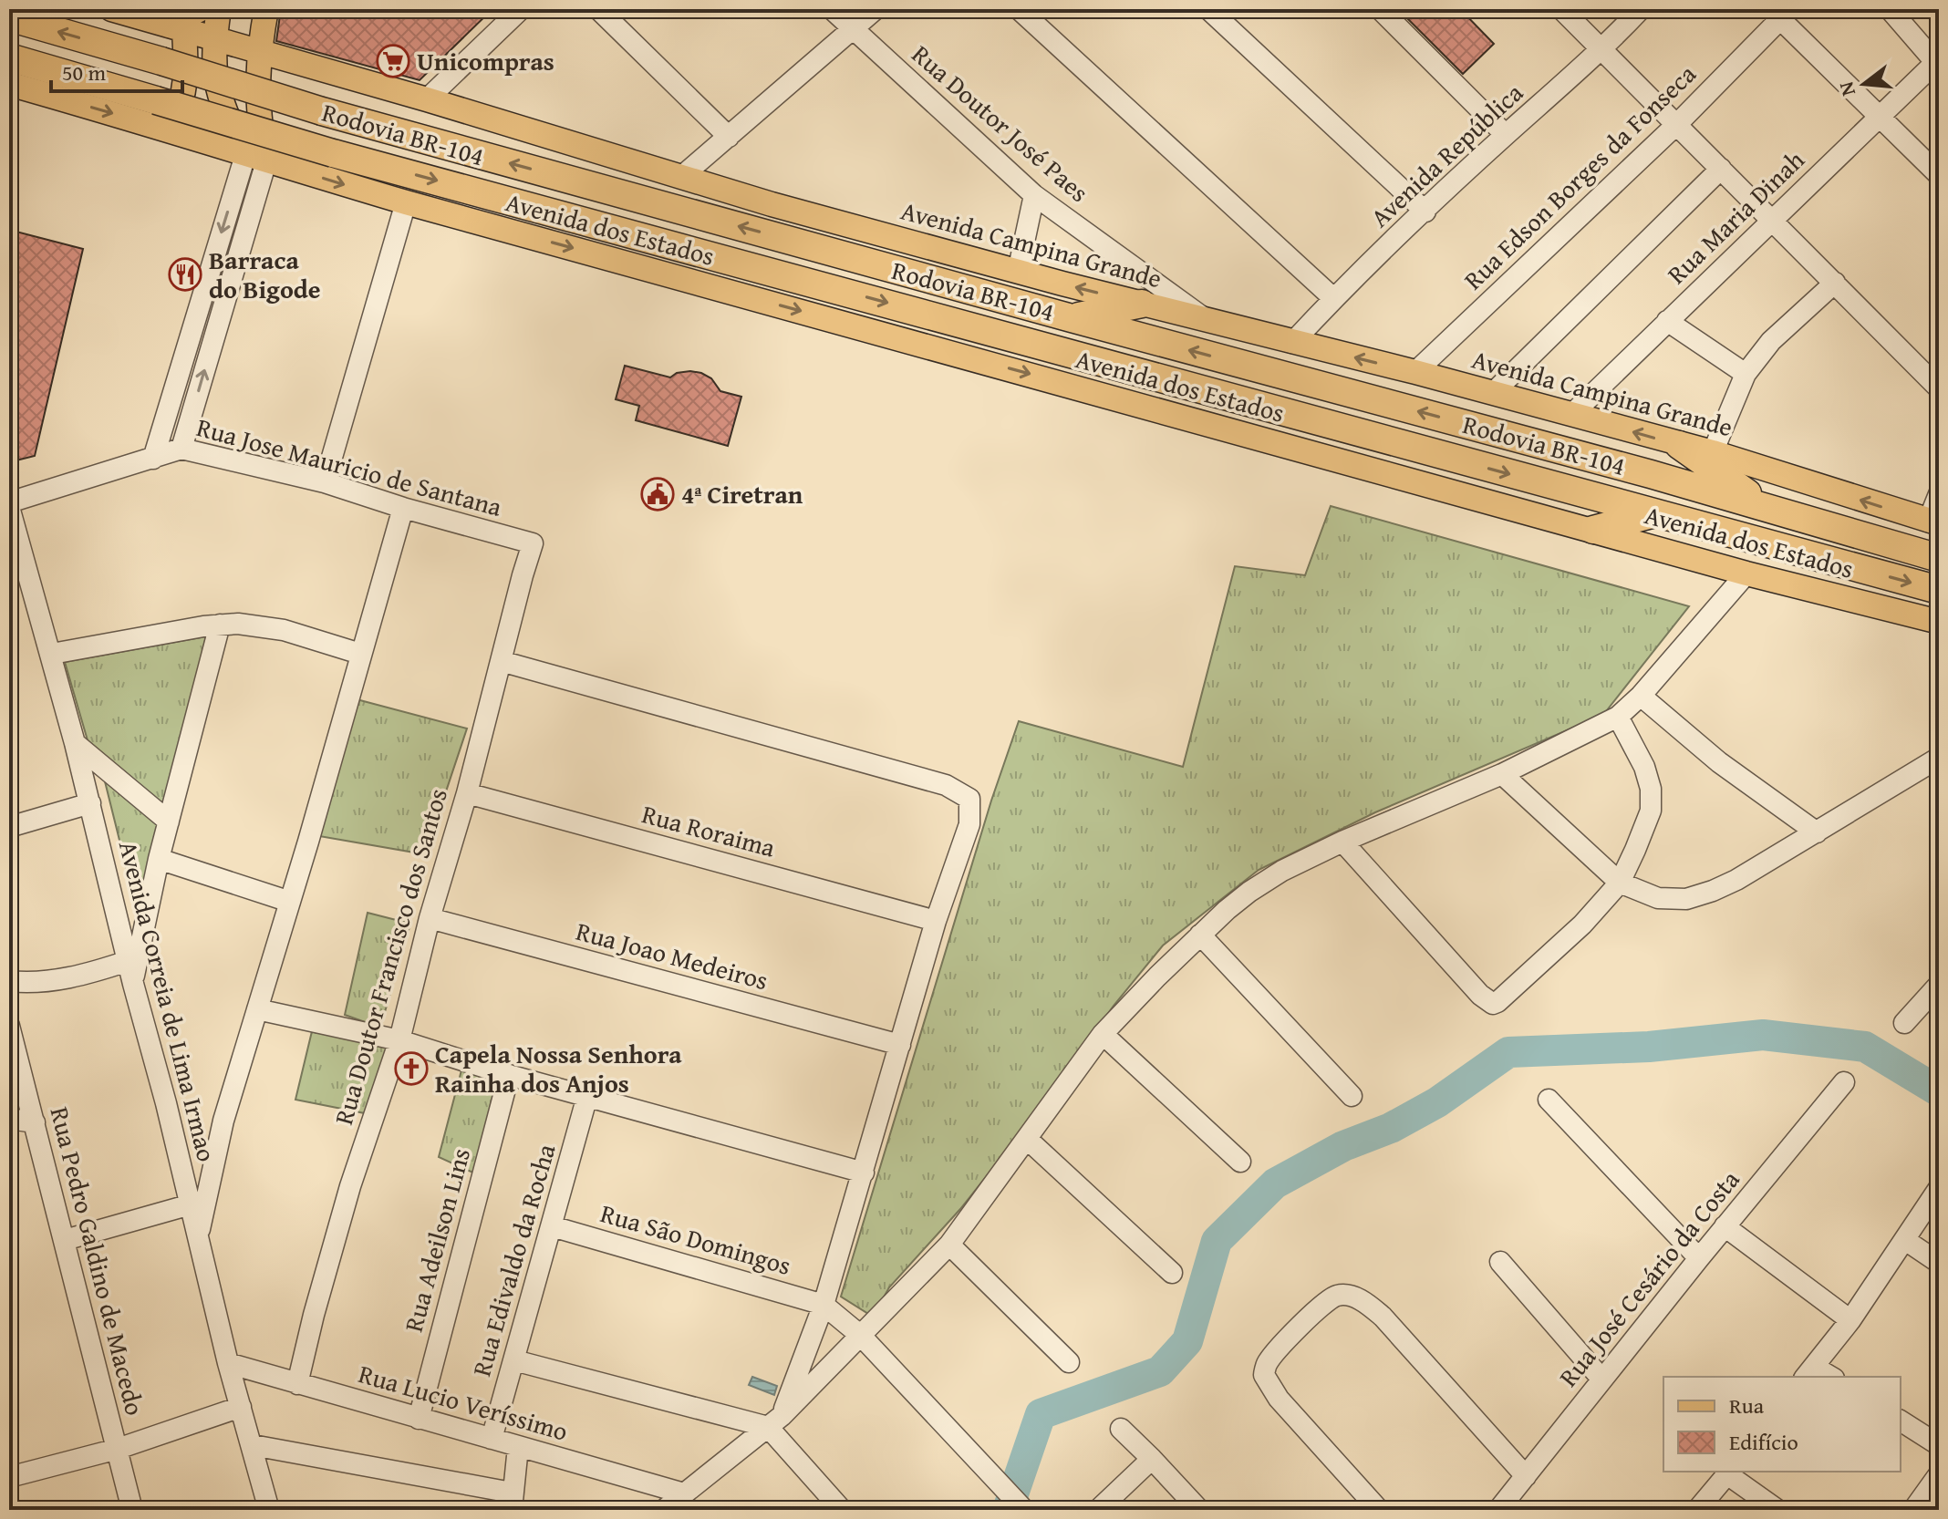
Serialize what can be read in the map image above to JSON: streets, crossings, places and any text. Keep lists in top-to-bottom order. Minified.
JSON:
{"streets":{"highway":["Rodovia BR-104"],"main road":["Avenida dos Estados","Avenida Campina Grande"],"street":["Rua Doutor José Paes","Avenida República","Rua Edson Borges da Fonseca","Rua Maria Dinah","Rua Jose Mauricio de Santana","Rua Roraima","Rua Joao Medeiros","Rua Doutor Francisco dos Santos","Avenida Correia de Lima Irmao","Rua São Domingos","Rua Adeilson Lins","Rua Edivaldo da Rocha","Rua Pedro Galdino de Macedo","Rua José Cesário da Costa","Rua Lucio Veríssimo"]},"crossings":[["Rua Doutor José Paes","Avenida Campina Grande"],["Avenida República","Avenida Campina Grande"],["Rua Edson Borges da Fonseca","Avenida Campina Grande"],["Rua Maria Dinah","Avenida Campina Grande"],["Rua Jose Mauricio de Santana","Rua Doutor Francisco dos Santos"],["Rua Jose Mauricio de Santana","Avenida Correia de Lima Irmao"],["Rua Roraima","Rua Doutor Francisco dos Santos"],["Rua Joao Medeiros","Rua Doutor Francisco dos Santos"],["Rua Doutor Francisco dos Santos","Rua Lucio Veríssimo"],["Avenida Correia de Lima Irmao","Rua Lucio Veríssimo"],["Rua São Domingos","Rua Edivaldo da Rocha"],["Rua Adeilson Lins","Rua Lucio Veríssimo"],["Rua Edivaldo da Rocha","Rua Lucio Veríssimo"]],"one_way":["Avenida dos Estados"],"places":{"supermarket":["Unicompras"],"restaurant":["Barraca do Bigode"],"public building":["4ª Ciretran"],"church":["Capela Nossa Senhora Rainha dos Anjos"]},"legend":["Rua","Edifício"],"scale_bar":"50 m","north":"left"}
